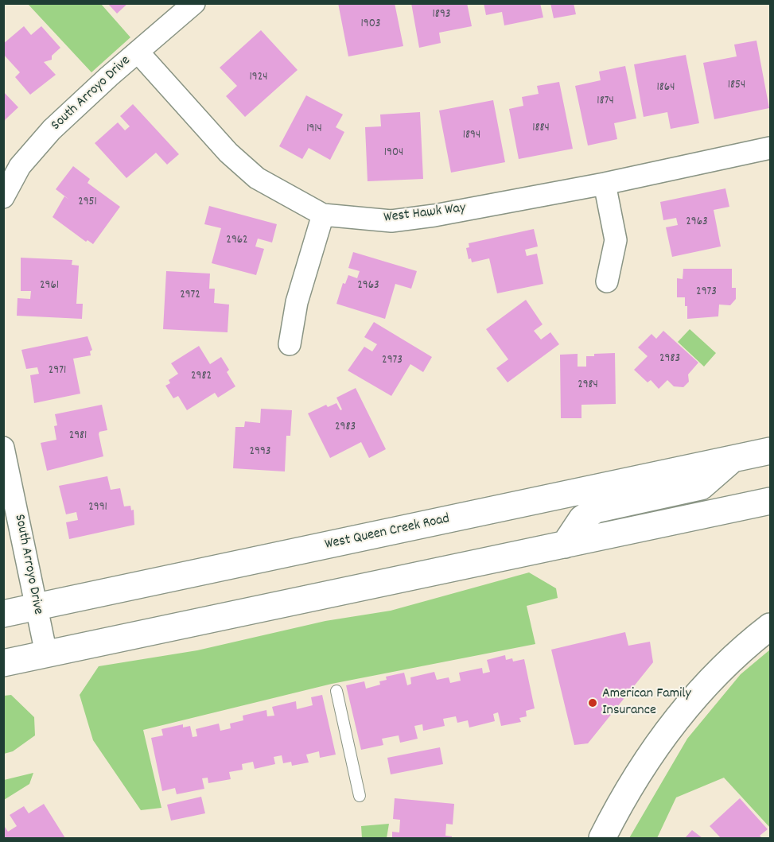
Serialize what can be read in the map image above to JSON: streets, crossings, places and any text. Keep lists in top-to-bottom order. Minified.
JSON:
{"streets":{"main road":["West Queen Creek Road"],"street":["South Arroyo Drive","West Hawk Way"]},"crossings":[["South Arroyo Drive","West Hawk Way"],["South Arroyo Drive","West Queen Creek Road"]],"places":["American Family Insurance"],"house_numbers":["1893","1903","1924","1854","1864","1874","1884","1914","1894","1904","2951","2963","2962","2961","2963","2973","2972","2983","2973","2971","2982","2984","2983","2981","2993","2991"]}
